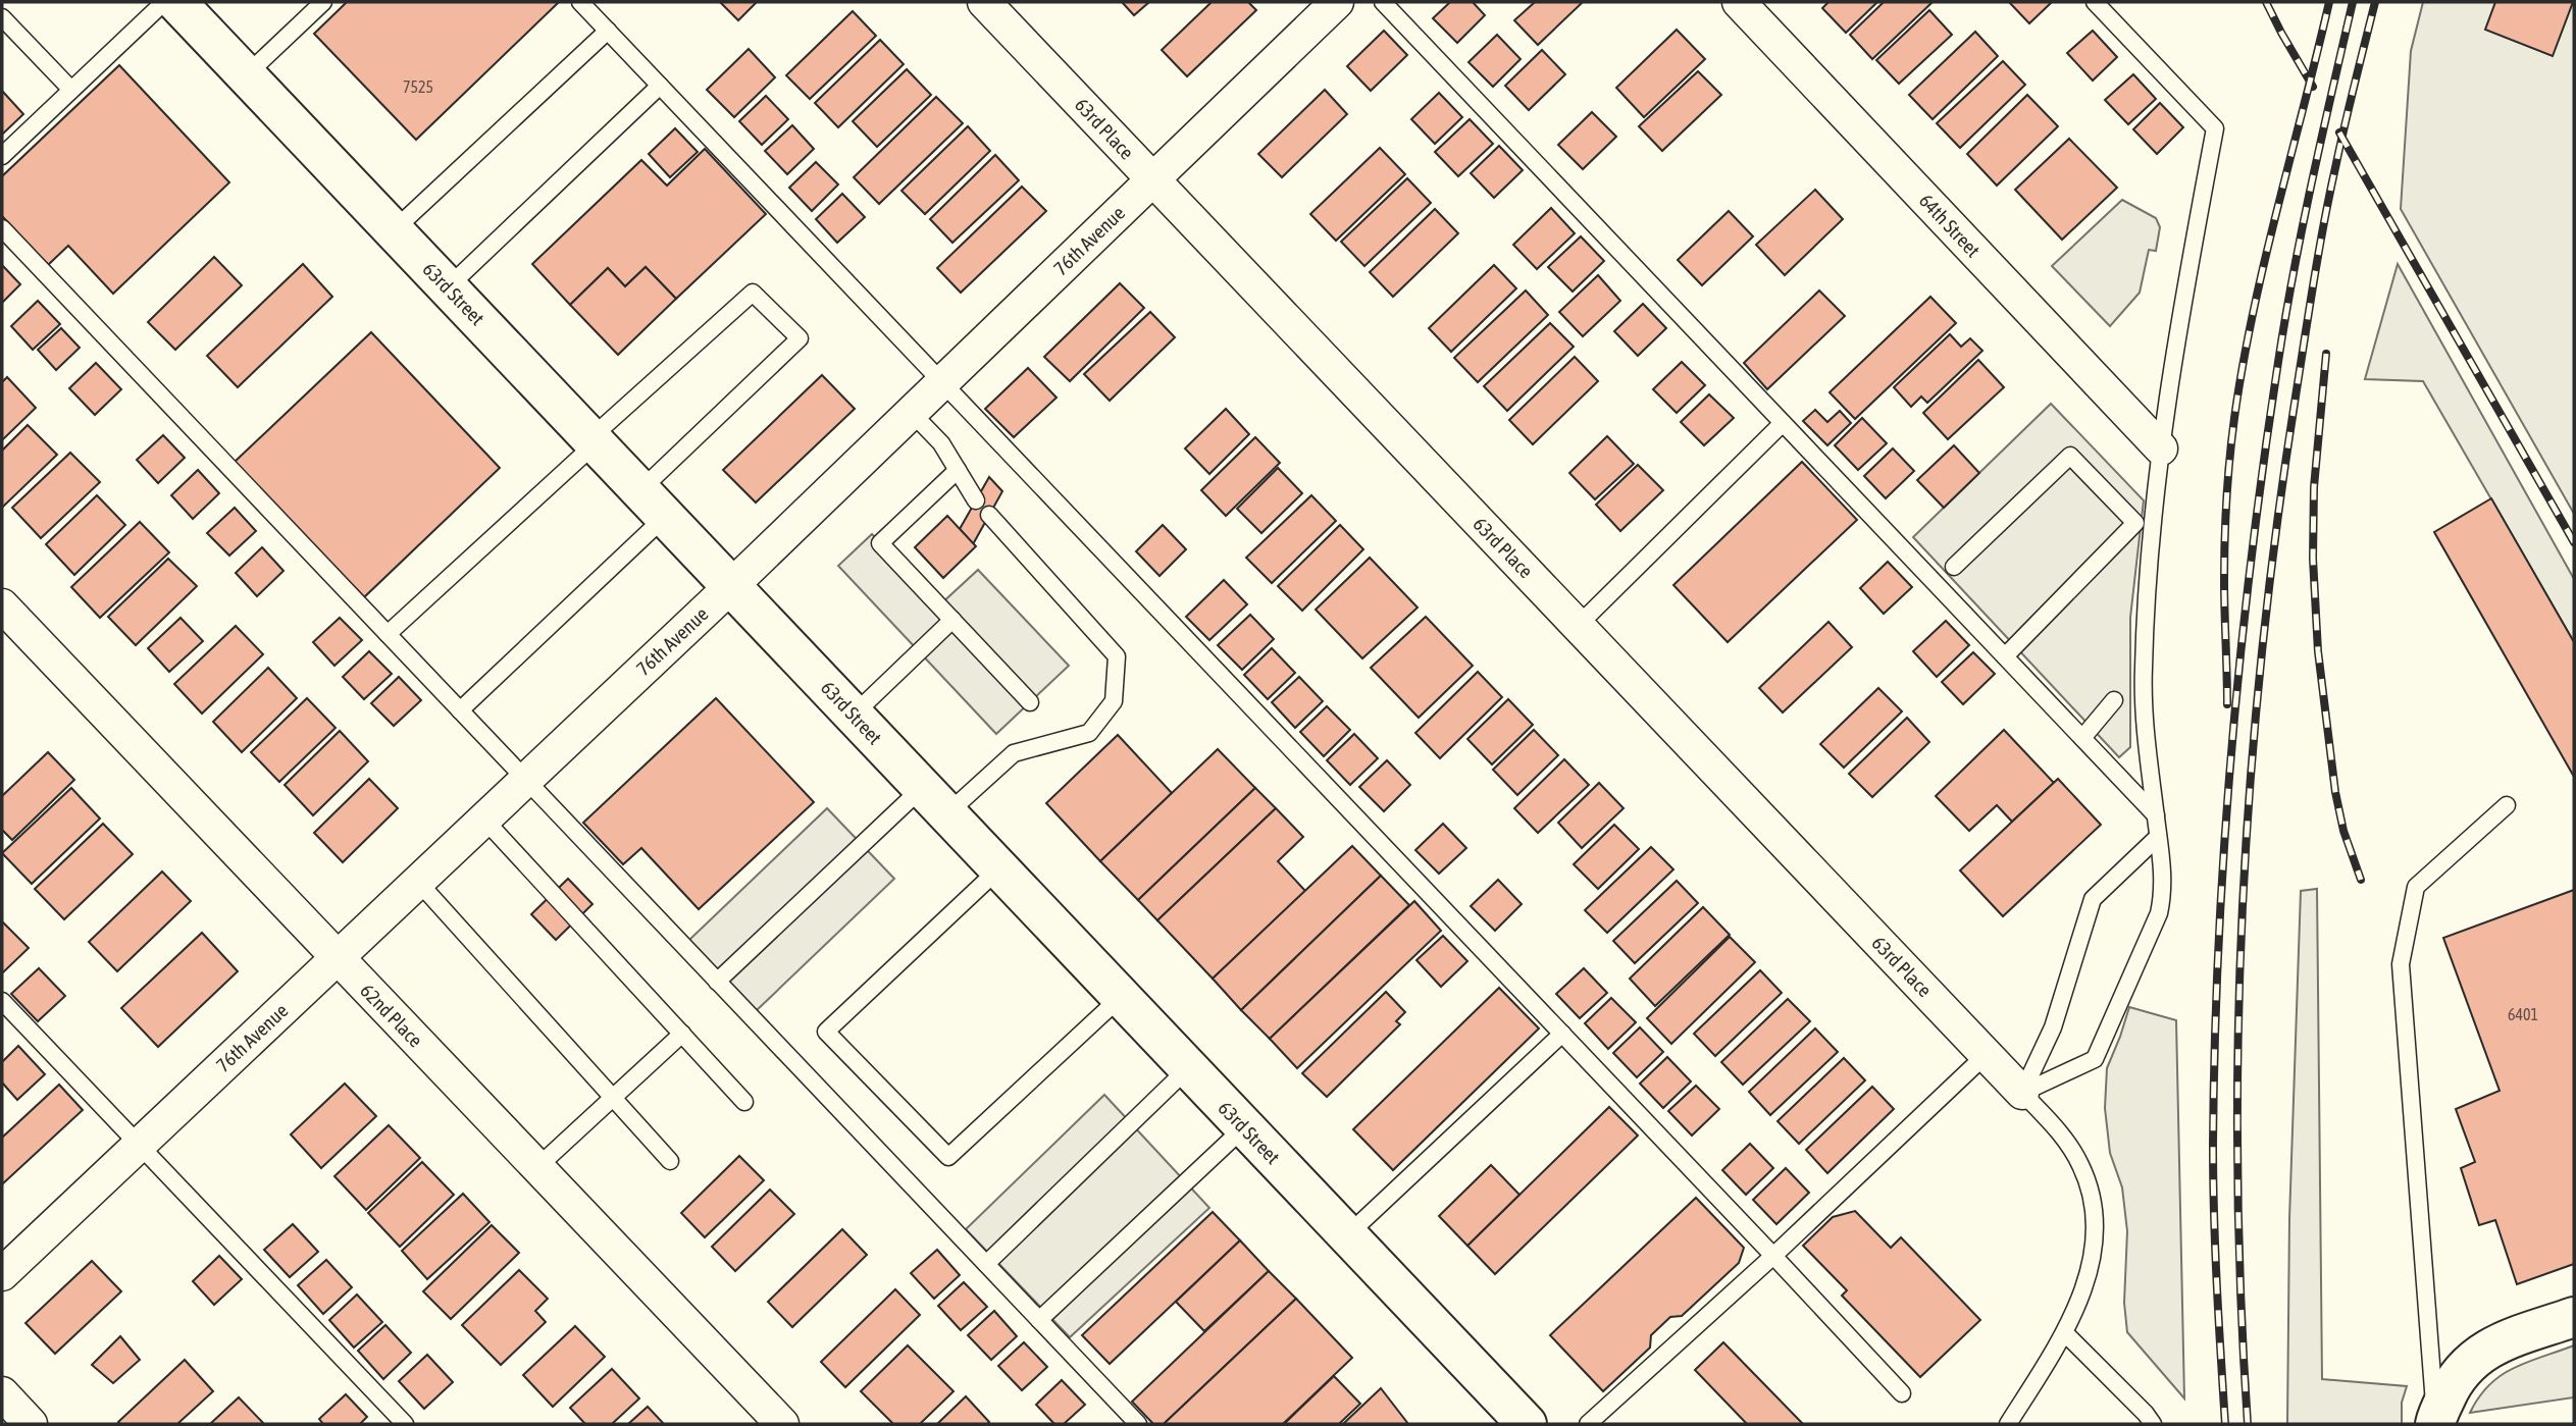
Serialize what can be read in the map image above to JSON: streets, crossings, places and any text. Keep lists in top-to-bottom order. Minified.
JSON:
{"streets":{"main road":["63rd Street"],"street":["63rd Place","64th Street","76th Avenue","62nd Place"]},"crossings":[["63rd Place","76th Avenue"],["76th Avenue","63rd Street"],["76th Avenue","62nd Place"]],"house_numbers":["7525","6401"]}
